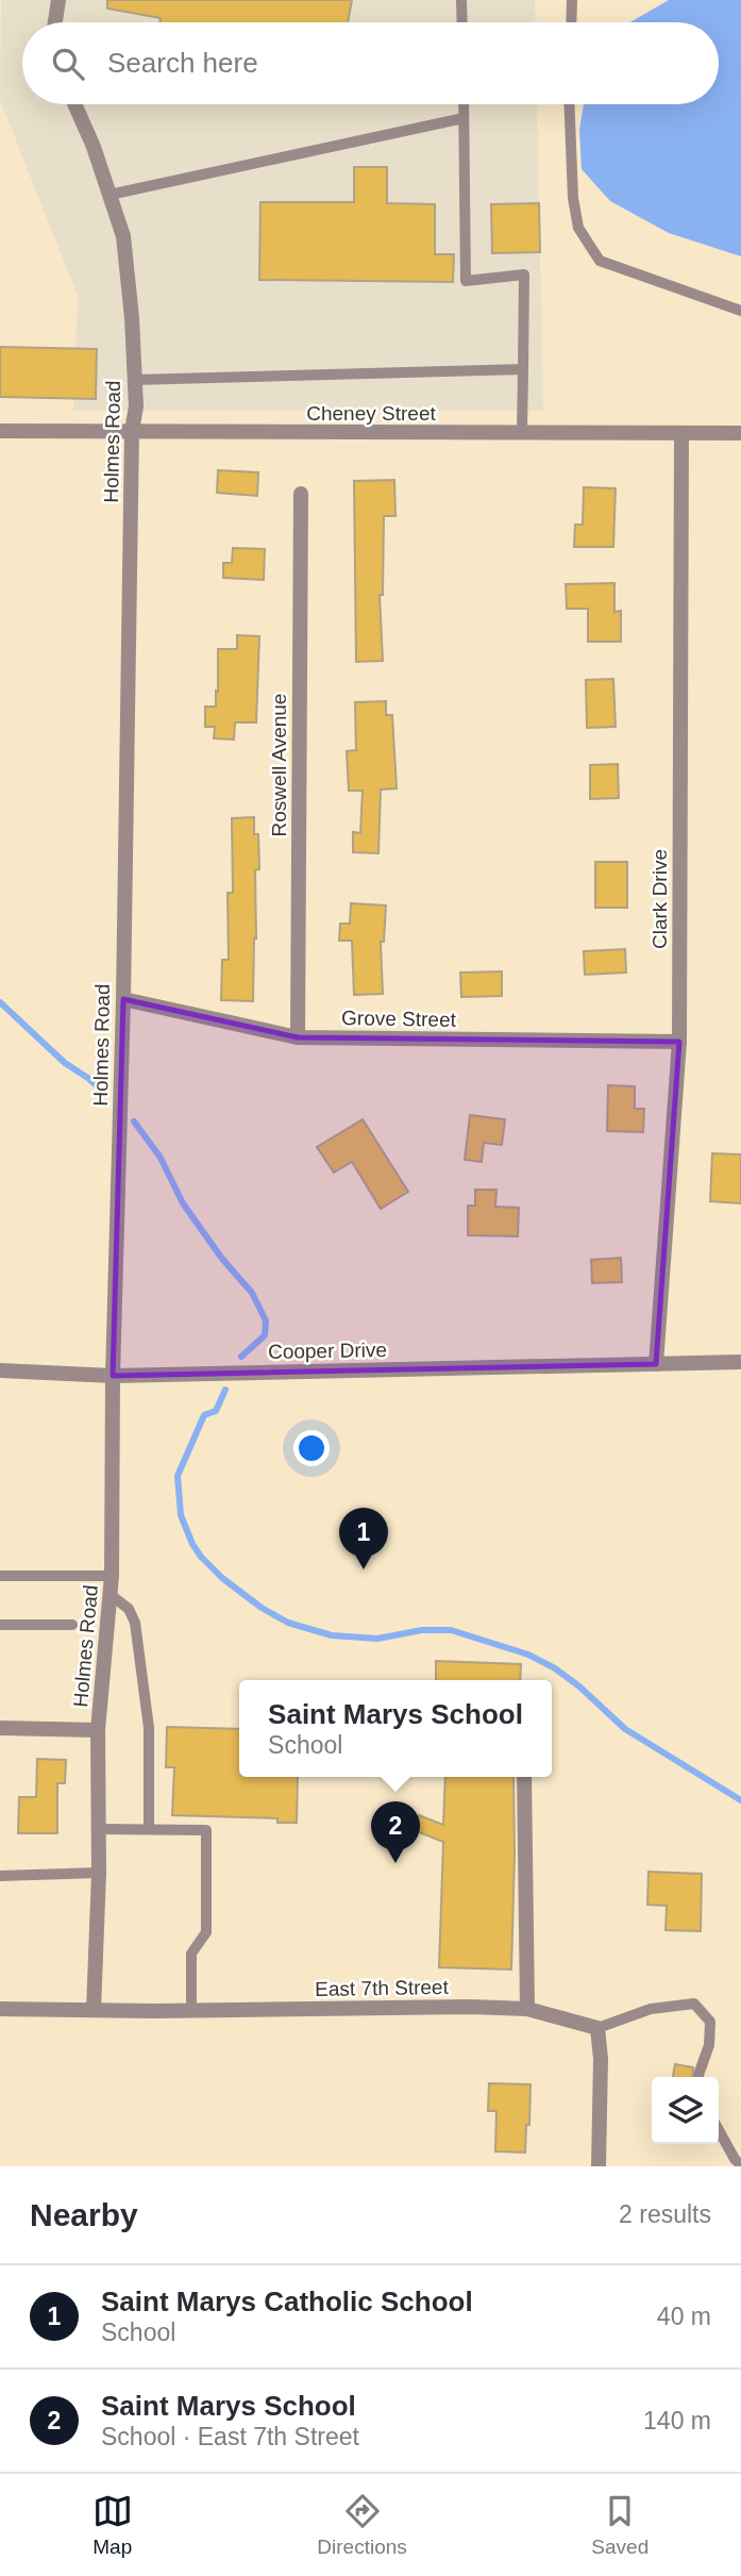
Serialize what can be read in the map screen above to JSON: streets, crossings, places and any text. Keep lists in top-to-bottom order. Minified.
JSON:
{"streets":{"street":["Cheney Street","Holmes Road","Roswell Avenue","Clark Drive","Grove Street","Cooper Drive","East 7th Street"]},"crossings":[["Cheney Street","Holmes Road"],["Cheney Street","Clark Drive"],["Holmes Road","Grove Street"],["Holmes Road","Cooper Drive"],["Holmes Road","East 7th Street"],["Roswell Avenue","Grove Street"],["Clark Drive","Grove Street"],["Clark Drive","Cooper Drive"]],"page":{"search":"Search here","pins":["1","2"],"popup":["Saint Marys School","School"],"heading":["Nearby","2 results"],"list":[{"mark":"1","name":"Saint Marys Catholic School","note":"School","value":"40 m"},{"mark":"2","name":"Saint Marys School","note":"School · East 7th Street","value":"140 m"}],"nav":["Map","Directions","Saved"]}}
